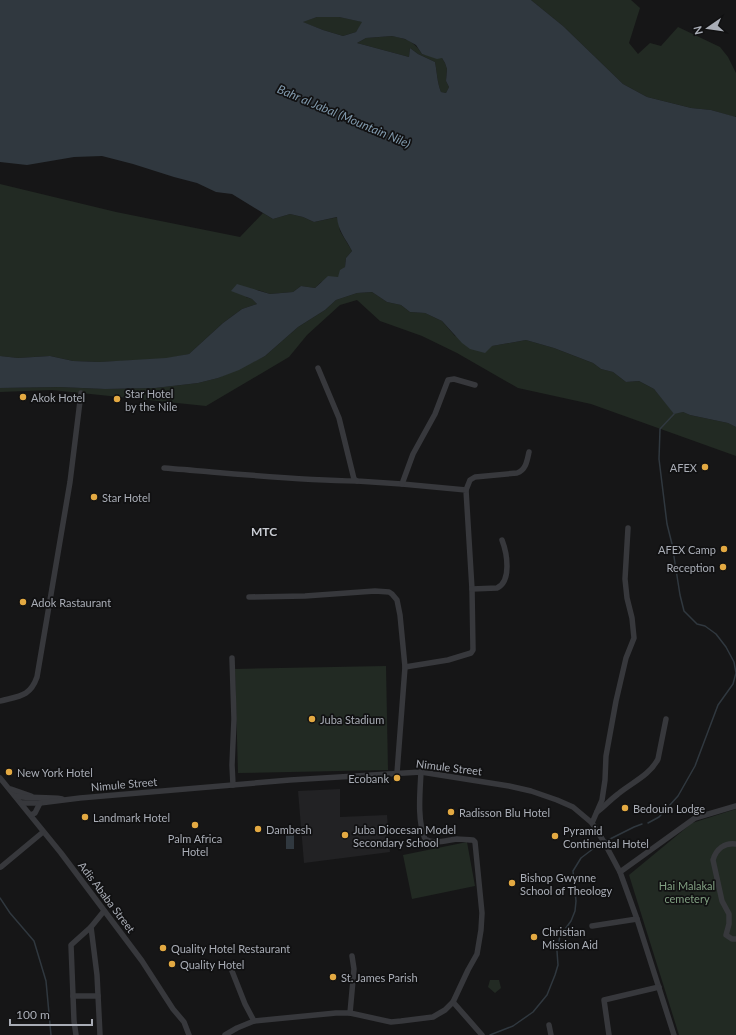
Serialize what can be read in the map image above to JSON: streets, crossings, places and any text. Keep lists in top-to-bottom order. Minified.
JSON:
{"streets":{"street":["Nimule Street","Adis Ababa Street"]},"crossings":[["Nimule Street","Adis Ababa Street"]],"districts":["MTC"],"water":["Bahr al Jabal (Mountain Nile)"],"parks":["Hai Malakal cemetery"],"places":["Akok Hotel","Star Hotel by the Nile","AFEX","Star Hotel","AFEX Camp","Reception","Adok Rastaurant","Juba Stadium","New York Hotel","Ecobank","Bedouin Lodge","Radisson Blu Hotel","Landmark Hotel","Palm Africa Hotel","Dambesh","Juba Diocesan Model Secondary School","Pyramid Continental Hotel","Bishop Gwynne School of Theology","Christian Mission Aid","Quality Hotel Restaurant","Quality Hotel","St. James Parish"],"scale_bar":"100 m","north":"left"}
